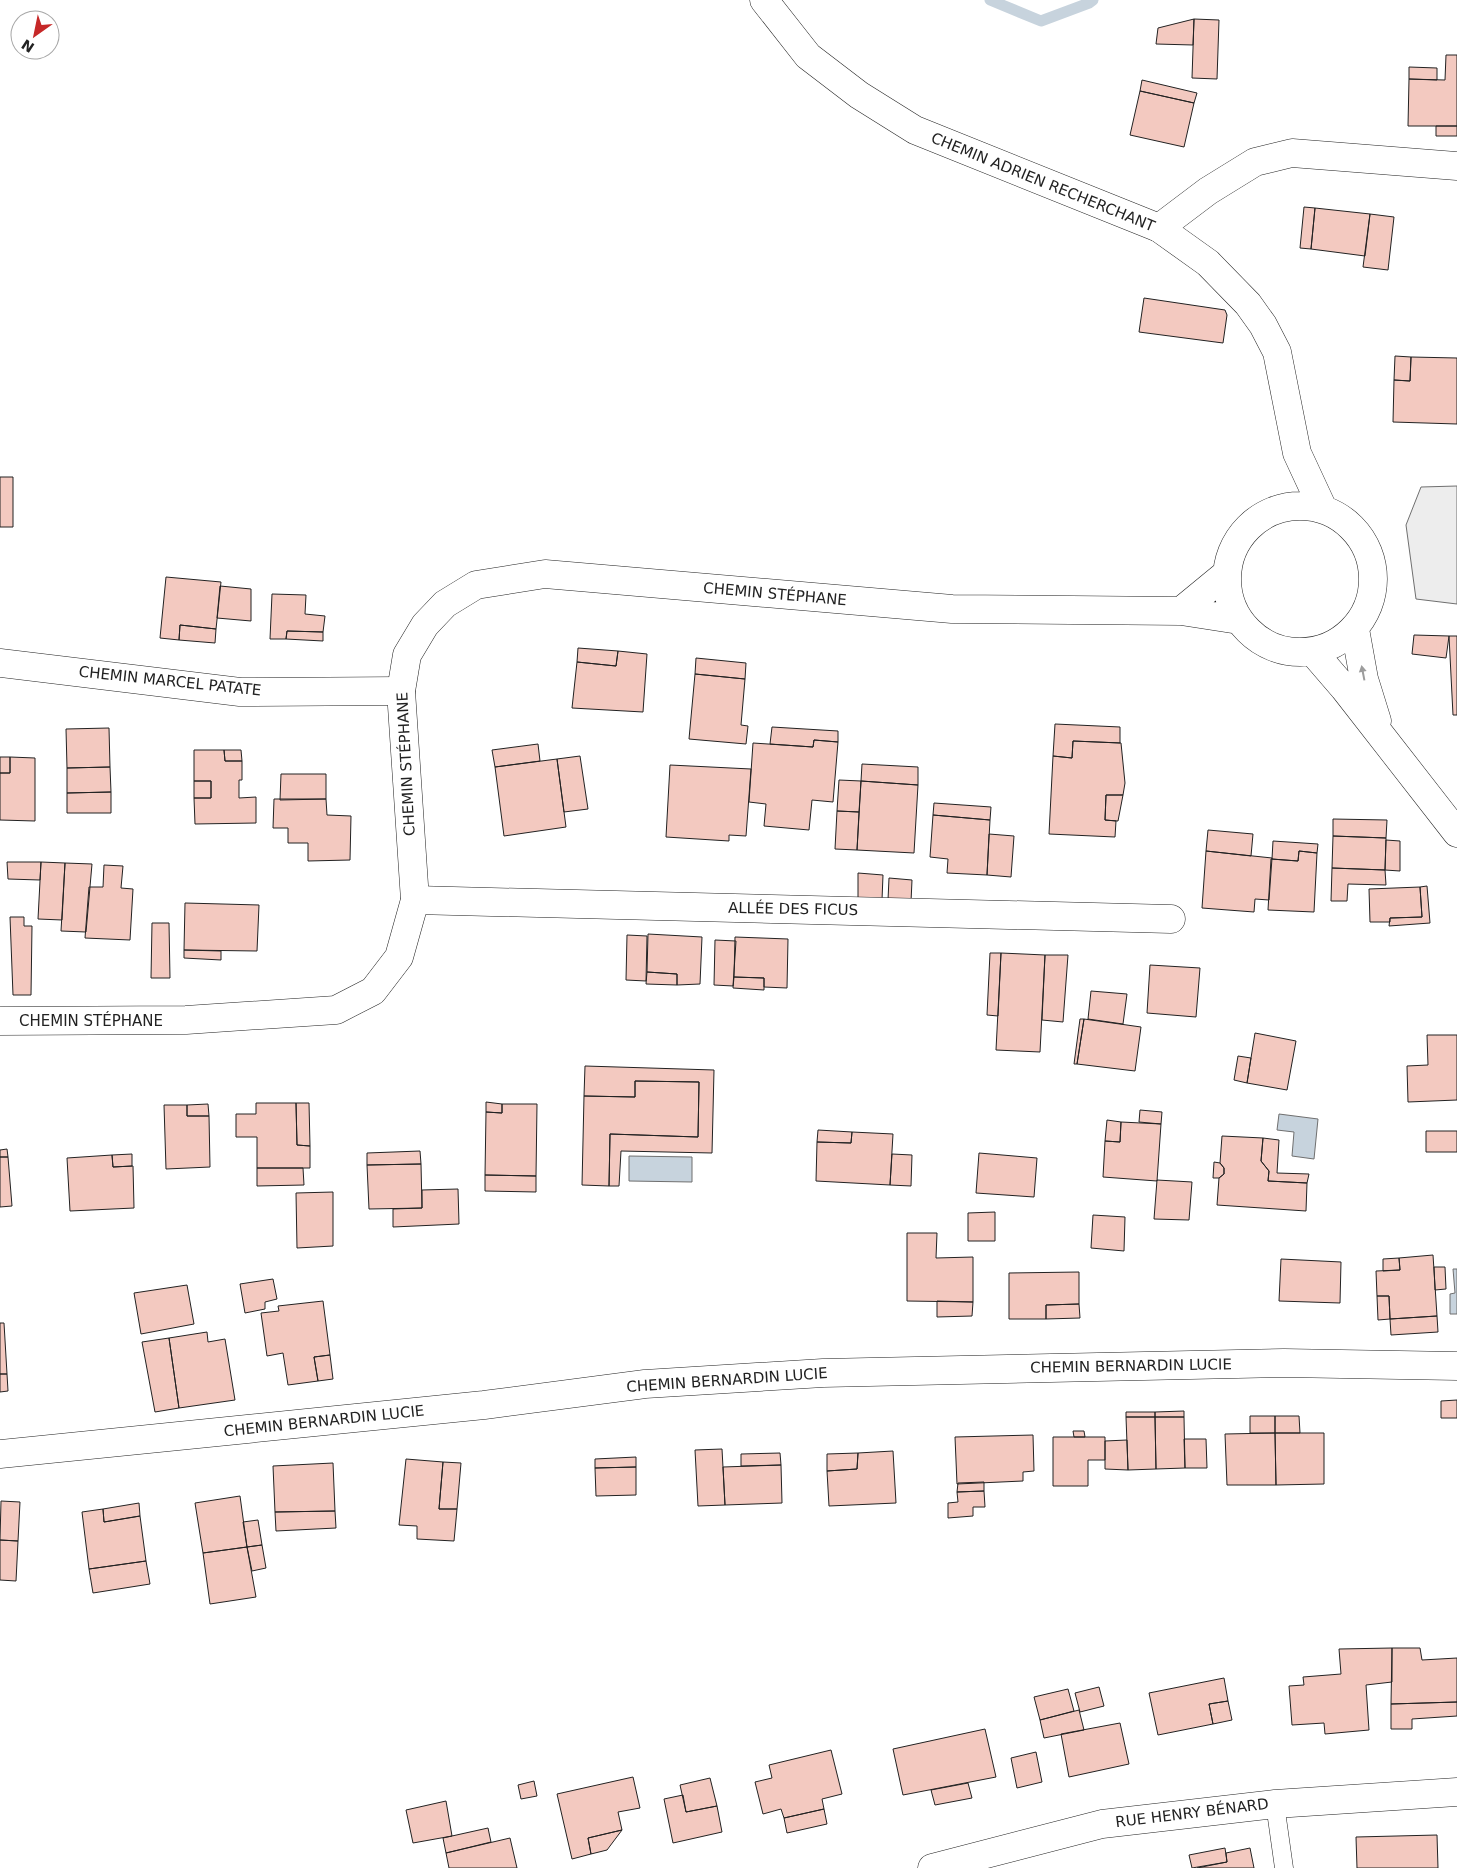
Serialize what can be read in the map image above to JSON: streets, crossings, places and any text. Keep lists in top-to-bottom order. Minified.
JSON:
{"streets":{"street":["CHEMIN ADRIEN RECHERCHANT","CHEMIN STÉPHANE","CHEMIN MARCEL PATATE","ALLÉE DES FICUS","CHEMIN BERNARDIN LUCIE","RUE HENRY BÉNARD"]},"crossings":[["CHEMIN ADRIEN RECHERCHANT","CHEMIN STÉPHANE"],["CHEMIN STÉPHANE","CHEMIN MARCEL PATATE"],["CHEMIN STÉPHANE","ALLÉE DES FICUS"]],"north":"bottom left"}
